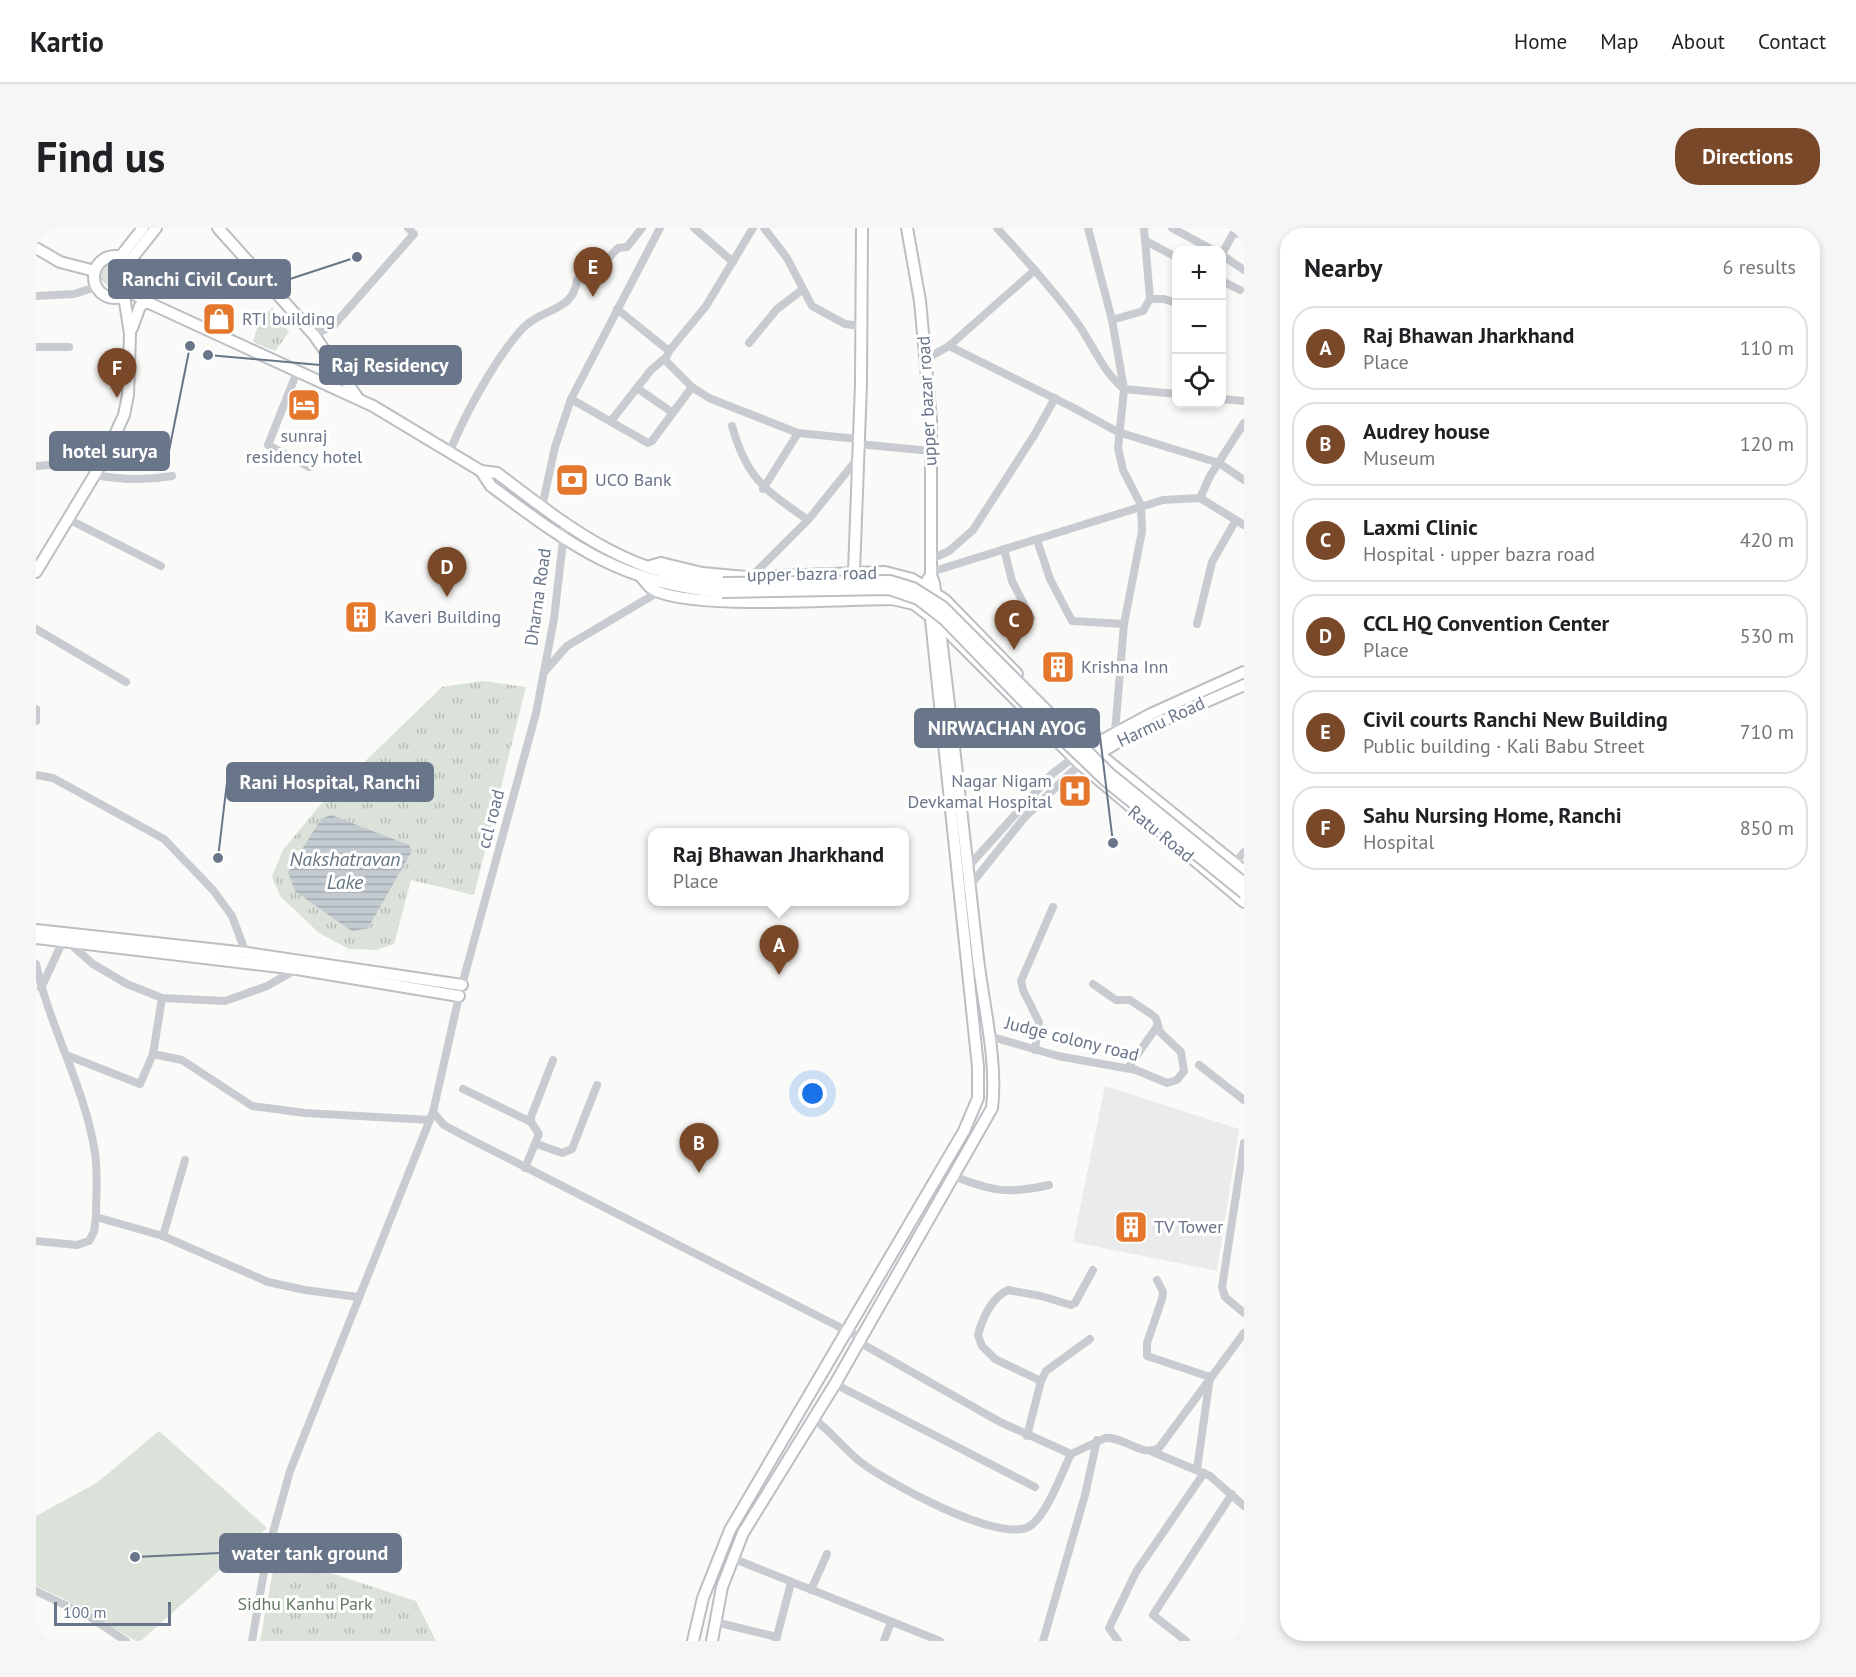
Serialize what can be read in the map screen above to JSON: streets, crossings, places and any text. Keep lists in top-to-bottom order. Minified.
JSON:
{"streets":{"main road":["upper bazar road","upper bazra road","Harmu Road","Ratu Road"],"street":["Dharna Road","ccl road","Judge colony road"]},"crossings":[["upper bazar road","upper bazra road"],["upper bazar road","Judge colony road"],["upper bazra road","Harmu Road"],["upper bazra road","Ratu Road"],["Dharna Road","ccl road"],["Harmu Road","Ratu Road"]],"water":["Nakshatravan Lake"],"parks":["Sidhu Kanhu Park"],"places":{"other":["Ranchi Civil Court.","hotel surya","Raj Residency","NIRWACHAN AYOG","Rani Hospital, Ranchi","water tank ground"],"shop":["RTI building"],"hotel":["sunraj residency hotel"],"bank":["UCO Bank"],"building":["Kaveri Building","Krishna Inn","TV Tower"],"hospital":["Nagar Nigam Devkamal Hospital"]},"scale_bar":"100 m","page":{"header":"Kartio","nav":["Home","Map","About","Contact"],"buttons":"Directions","title":"Find us","heading":["Nearby","6 results"],"map_buttons":["+","−"],"pins":["E","F","D","C","A","B"],"list":[{"mark":"A","name":"Raj Bhawan Jharkhand","note":"Place","value":"110 m"},{"mark":"B","name":"Audrey house","note":"Museum","value":"120 m"},{"mark":"C","name":"Laxmi Clinic","note":"Hospital · upper bazra road","value":"420 m"},{"mark":"D","name":"CCL HQ Convention Center","note":"Place","value":"530 m"},{"mark":"E","name":"Civil courts Ranchi New Building","note":"Public building · Kali Babu Street","value":"710 m"},{"mark":"F","name":"Sahu Nursing Home, Ranchi","note":"Hospital","value":"850 m"}],"popup":["Raj Bhawan Jharkhand","Place"],"scale":"100 m"}}
